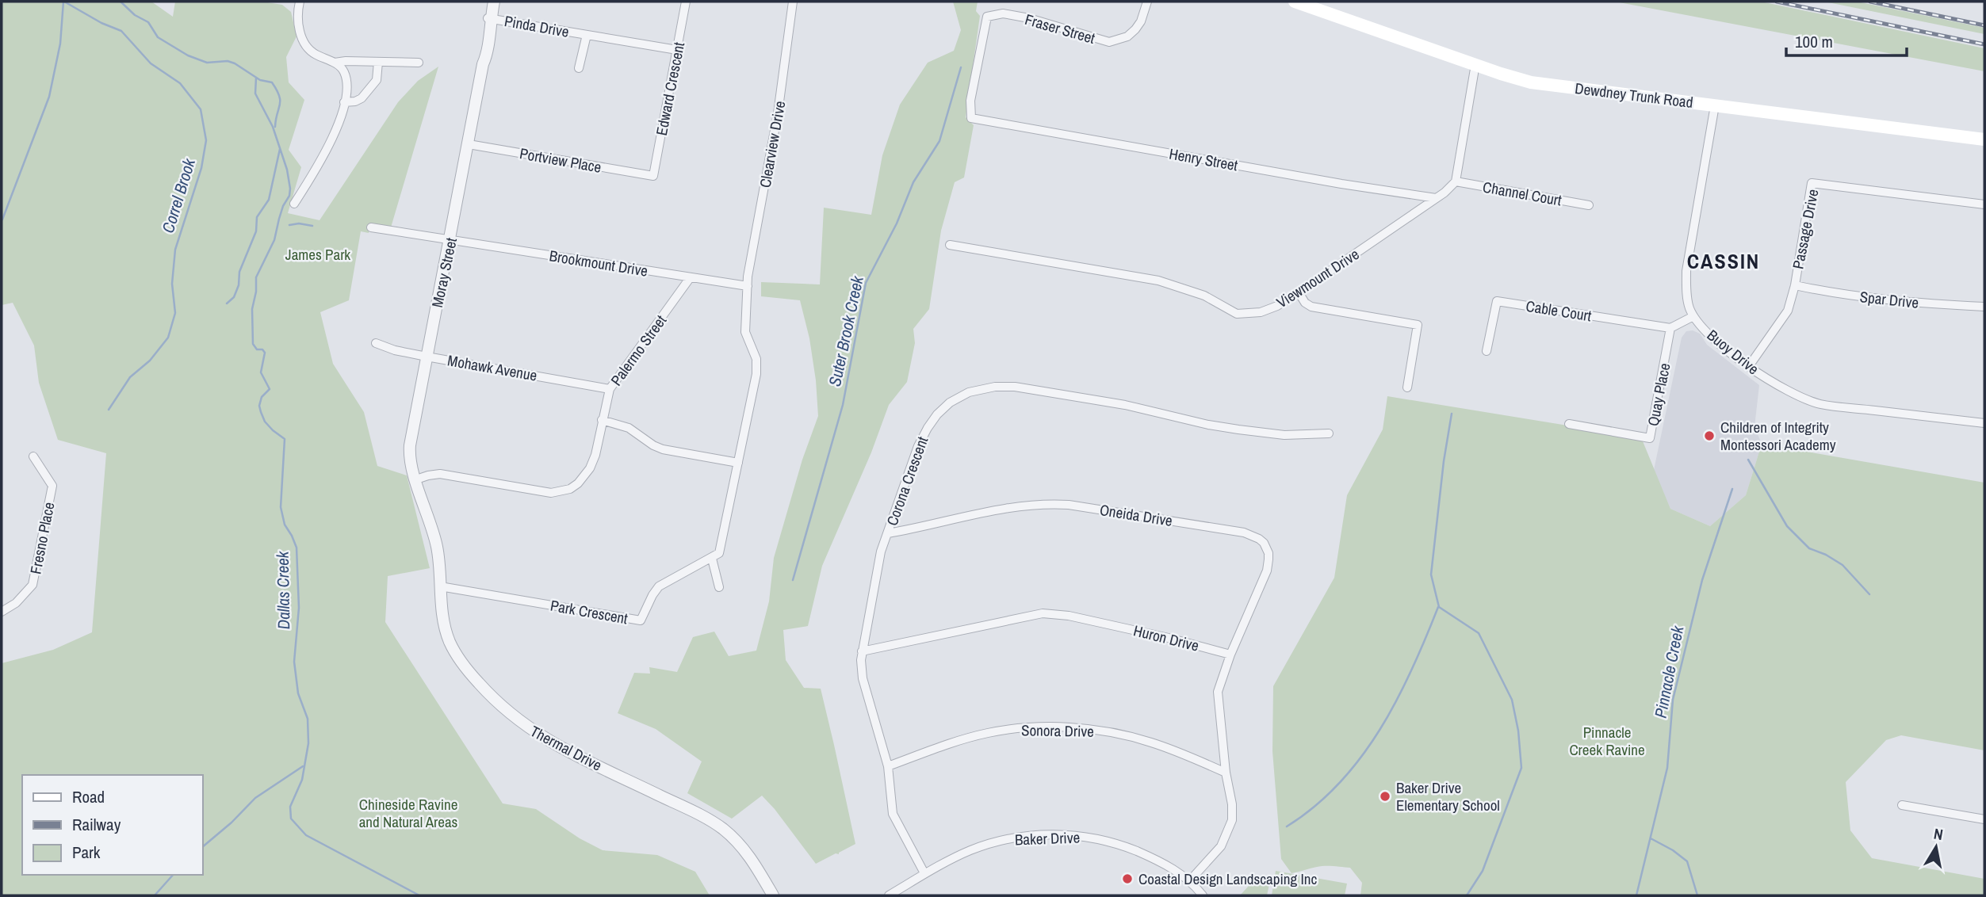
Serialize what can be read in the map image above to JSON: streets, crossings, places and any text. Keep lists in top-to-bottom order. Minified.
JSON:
{"streets":{"main road":["Dewdney Trunk Road"],"street":["Pinda Drive","Fraser Street","Edward Crescent","Clearview Drive","Henry Street","Portview Place","Channel Court","Passage Drive","Brookmount Drive","Moray Street","Viewmount Drive","Spar Drive","Cable Court","Palermo Street","Buoy Drive","Mohawk Avenue","Quay Place","Corona Crescent","Oneida Drive","Fresno Place","Park Crescent","Huron Drive","Sonora Drive","Thermal Drive","Baker Drive"]},"crossings":[["Pinda Drive","Edward Crescent"],["Pinda Drive","Moray Street"],["Fraser Street","Henry Street"],["Edward Crescent","Portview Place"],["Dewdney Trunk Road","Buoy Drive"],["Clearview Drive","Brookmount Drive"],["Henry Street","Viewmount Drive"],["Portview Place","Moray Street"],["Channel Court","Viewmount Drive"],["Passage Drive","Spar Drive"],["Passage Drive","Buoy Drive"],["Brookmount Drive","Moray Street"],["Brookmount Drive","Palermo Street"],["Moray Street","Palermo Street"],["Moray Street","Mohawk Avenue"],["Moray Street","Thermal Drive"],["Cable Court","Quay Place"],["Palermo Street","Mohawk Avenue"],["Palermo Street","Thermal Drive"],["Corona Crescent","Oneida Drive"],["Corona Crescent","Huron Drive"],["Corona Crescent","Sonora Drive"],["Corona Crescent","Baker Drive"],["Oneida Drive","Huron Drive"],["Park Crescent","Thermal Drive"]],"districts":["CASSIN"],"water":["Correl Brook","Suter Brook Creek","Dallas Creek","Pinnacle Creek"],"parks":["James Park","Pinnacle Creek Ravine","Chineside Ravine and Natural Areas"],"places":["Children of Integrity Montessori Academy","Baker Drive Elementary School","Coastal Design Landscaping Inc"],"legend":["Road","Railway","Park"],"scale_bar":"100 m","north":"top"}
